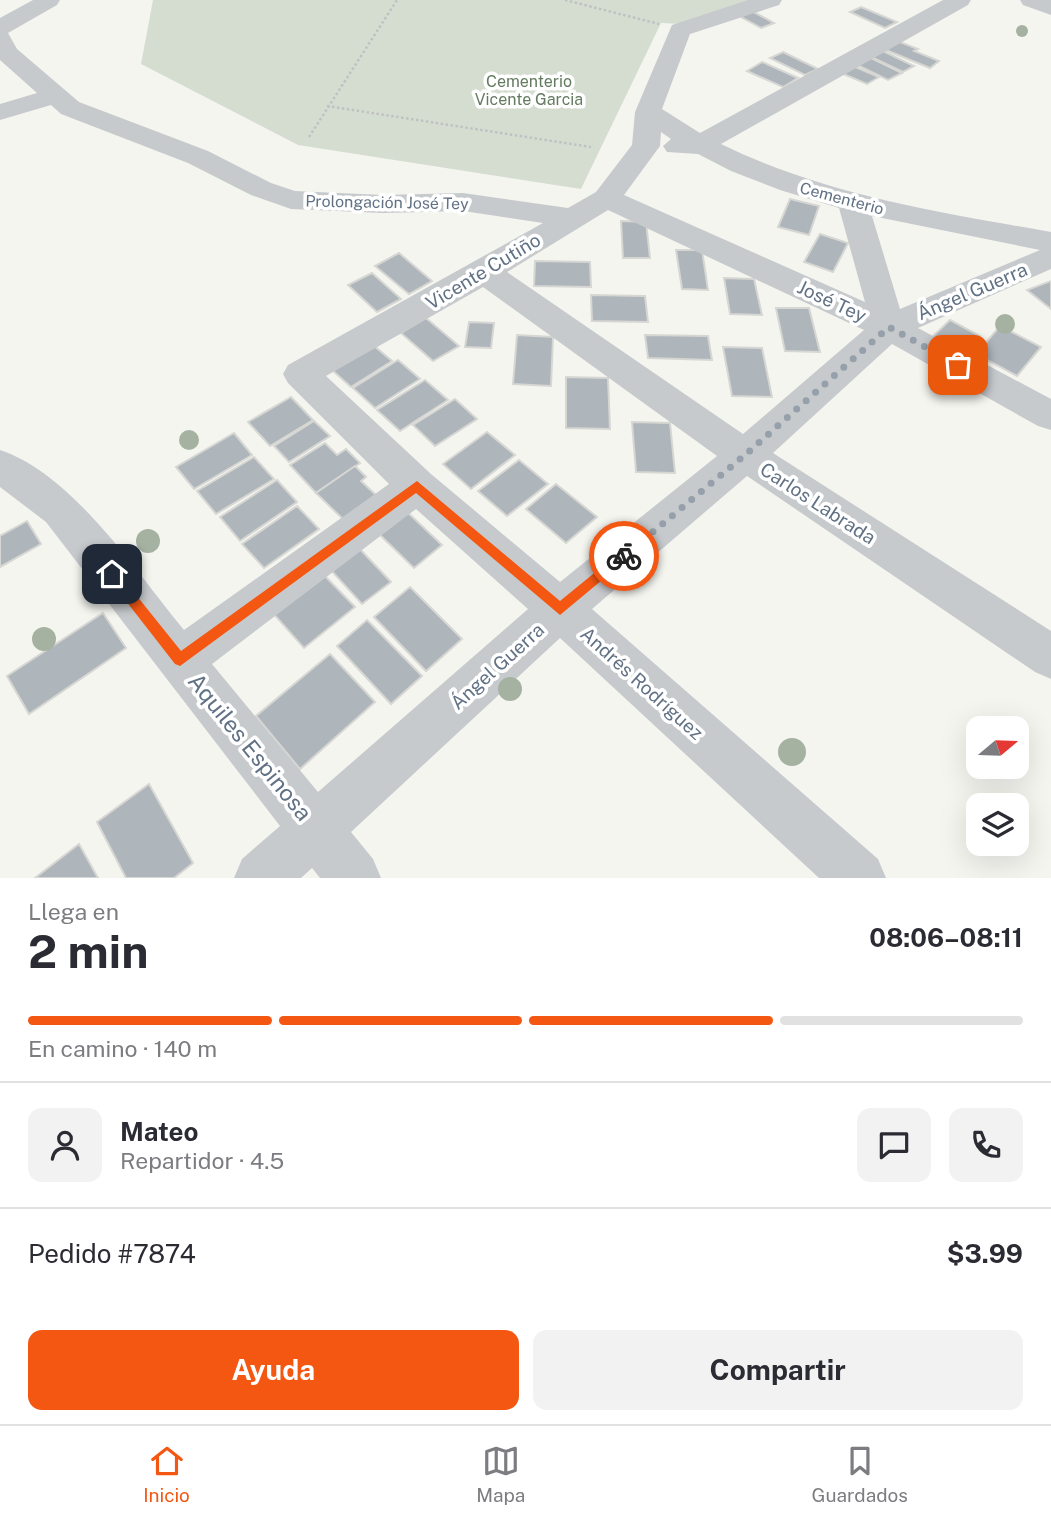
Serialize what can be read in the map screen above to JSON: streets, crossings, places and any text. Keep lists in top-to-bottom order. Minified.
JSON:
{"streets":{"street":["Cementerio","Prolongación José Tey","Vicente Cutiño","Ángel Guerra","José Tey","Carlos Labrada","Andrés Rodríguez","Aquiles Espinosa"]},"crossings":[["Prolongación José Tey","Vicente Cutiño"],["Vicente Cutiño","José Tey"],["Vicente Cutiño","Carlos Labrada"],["Vicente Cutiño","Andrés Rodríguez"],["Ángel Guerra","José Tey"],["Ángel Guerra","Carlos Labrada"],["Ángel Guerra","Andrés Rodríguez"],["Ángel Guerra","Aquiles Espinosa"]],"parks":["Cementerio Vicente Garcia"],"north":"right","page":{"heading":["2 min","Llega en","08:06–08:11"],"panel":["Mateo","Repartidor · 4.5","Pedido #7874","$3.99"],"bar":"En camino · 140 m","buttons":["Ayuda","Compartir"],"tabs":["Inicio","Mapa","Guardados"]}}
